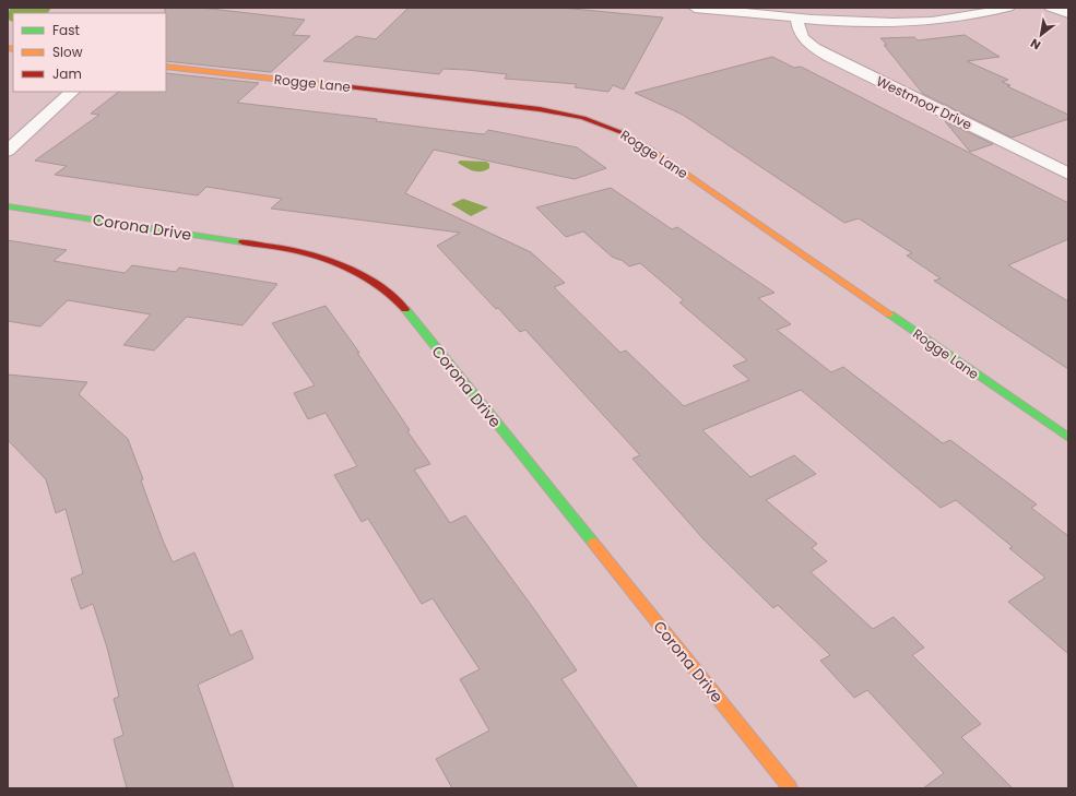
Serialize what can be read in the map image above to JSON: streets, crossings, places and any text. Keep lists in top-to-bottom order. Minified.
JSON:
{"streets":{"street":["Rogge Lane","Westmoor Drive","Corona Drive"]},"legend":["Fast","Slow","Jam"],"north":"bottom left"}
